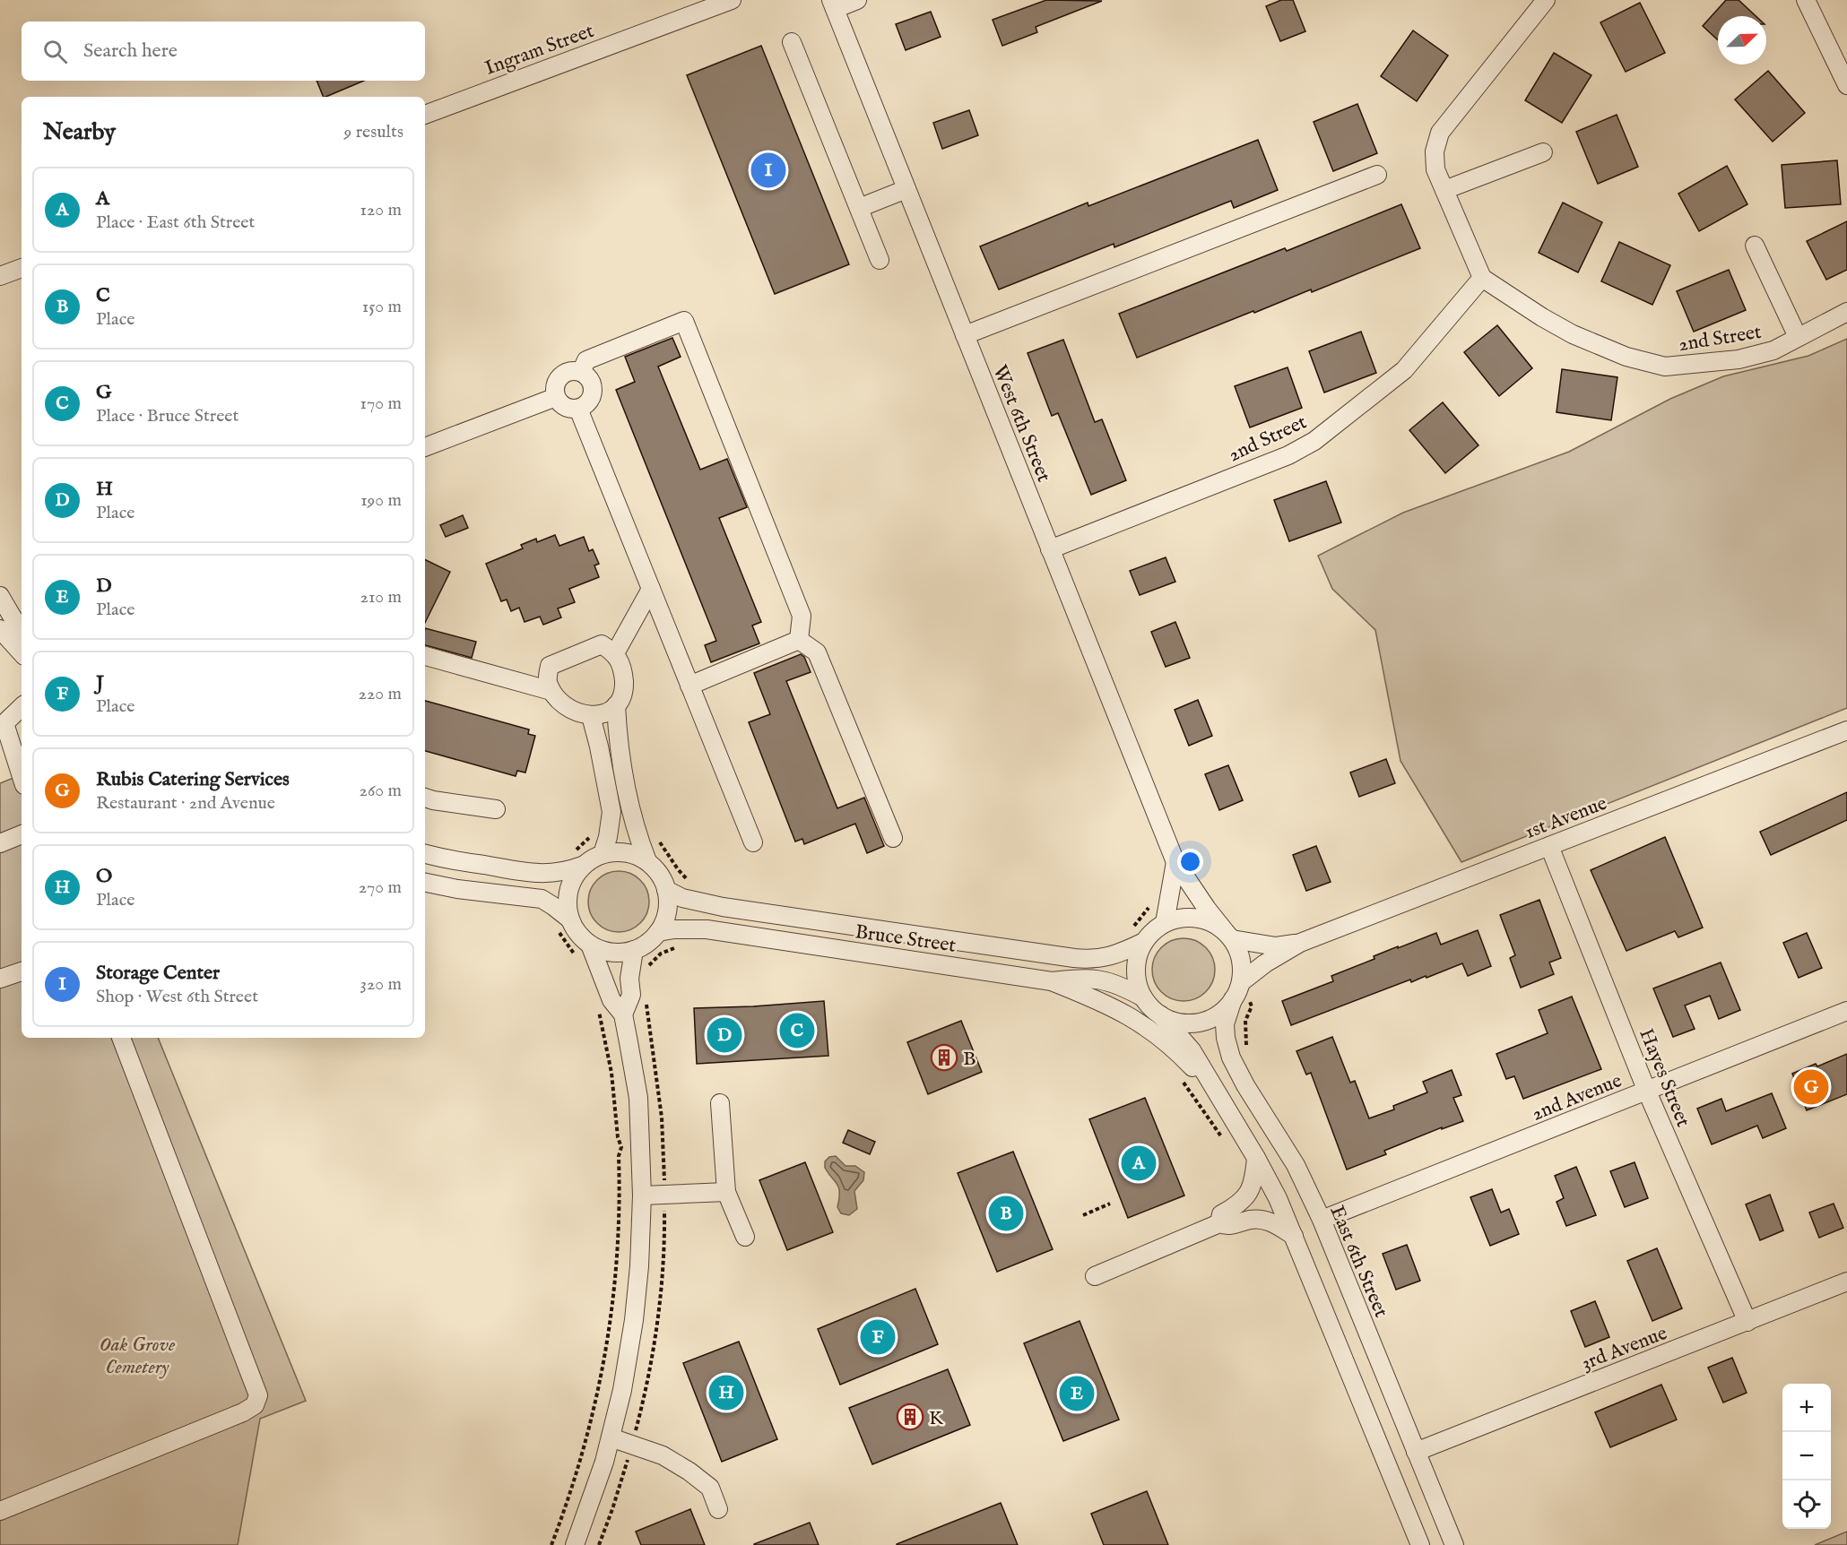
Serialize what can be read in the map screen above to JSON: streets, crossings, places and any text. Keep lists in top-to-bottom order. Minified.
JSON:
{"streets":{"street":["Ingram Street","2nd Street","West 6th Street","1st Avenue","Bruce Street","Hayes Street","2nd Avenue","East 6th Street","3rd Avenue"]},"crossings":[["2nd Street","West 6th Street"],["West 6th Street","1st Avenue"],["West 6th Street","Bruce Street"],["West 6th Street","East 6th Street"],["1st Avenue","Bruce Street"],["1st Avenue","Hayes Street"],["1st Avenue","East 6th Street"],["Bruce Street","East 6th Street"],["Hayes Street","2nd Avenue"],["Hayes Street","3rd Avenue"],["2nd Avenue","East 6th Street"],["East 6th Street","3rd Avenue"]],"parks":["Oak Grove Cemetery"],"places":{"building":["B","K"]},"north":"top right","page":{"search":"Search here","heading":["Nearby","9 results"],"pins":["I","C","D","G","A","B","F","H","E"],"list":[{"mark":"A","name":"A","note":"Place · East 6th Street","value":"120 m"},{"mark":"B","name":"C","note":"Place","value":"150 m"},{"mark":"C","name":"G","note":"Place · Bruce Street","value":"170 m"},{"mark":"D","name":"H","note":"Place","value":"190 m"},{"mark":"E","name":"D","note":"Place","value":"210 m"},{"mark":"F","name":"J","note":"Place","value":"220 m"},{"mark":"G","name":"Rubis Catering Services","note":"Restaurant · 2nd Avenue","value":"260 m"},{"mark":"H","name":"O","note":"Place","value":"270 m"},{"mark":"I","name":"Storage Center","note":"Shop · West 6th Street","value":"320 m"}],"map_buttons":["+","−"]}}
